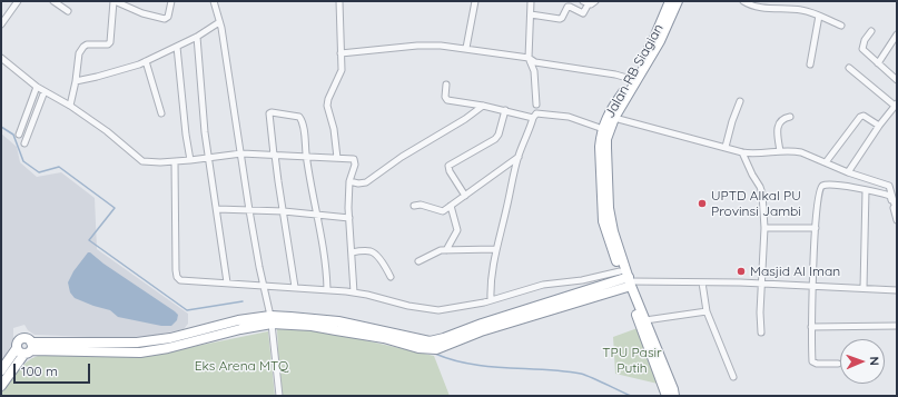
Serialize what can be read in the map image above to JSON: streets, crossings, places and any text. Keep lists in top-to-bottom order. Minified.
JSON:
{"streets":{"highway":["Jalan RB Siagian"]},"parks":["TPU Pasir Putih","Eks Arena MTQ"],"places":["UPTD Alkal PU Provinsi Jambi","Masjid Al Iman"],"scale_bar":"100 m","north":"right"}
